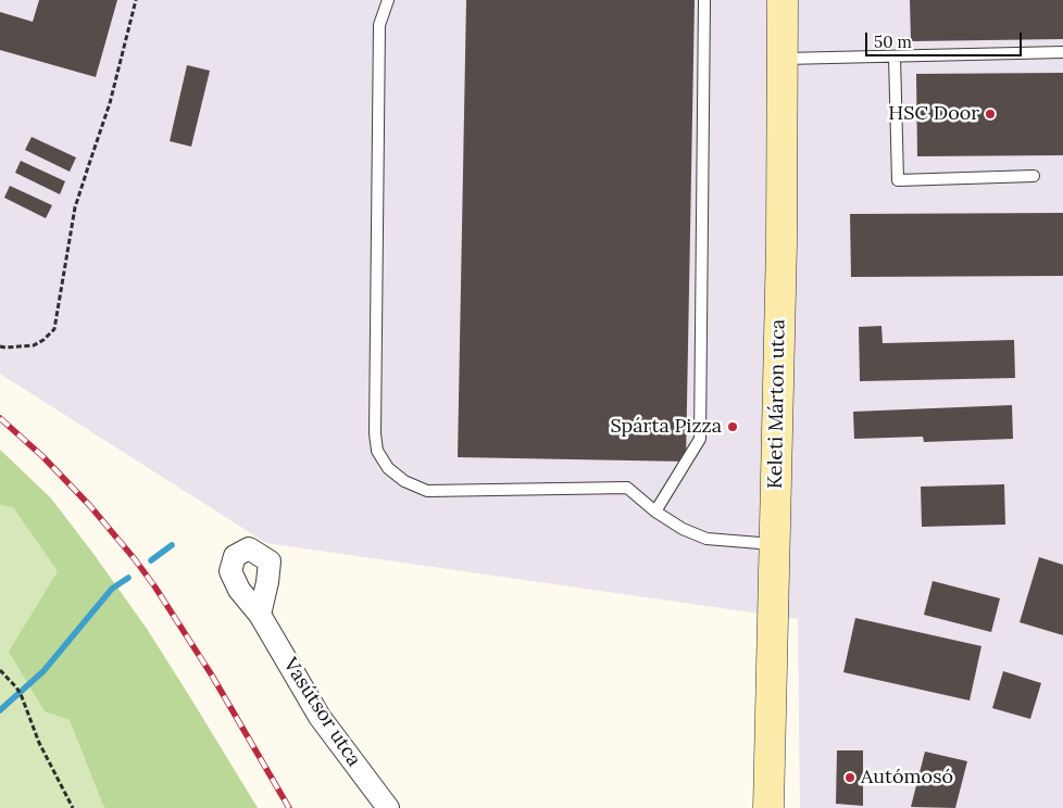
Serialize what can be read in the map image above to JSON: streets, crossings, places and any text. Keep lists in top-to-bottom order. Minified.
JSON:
{"streets":{"main road":["Keleti Márton utca"],"street":["Vasútsor utca"]},"places":["HSC Door","Spárta Pizza","Autómosó"],"scale_bar":"50 m"}
